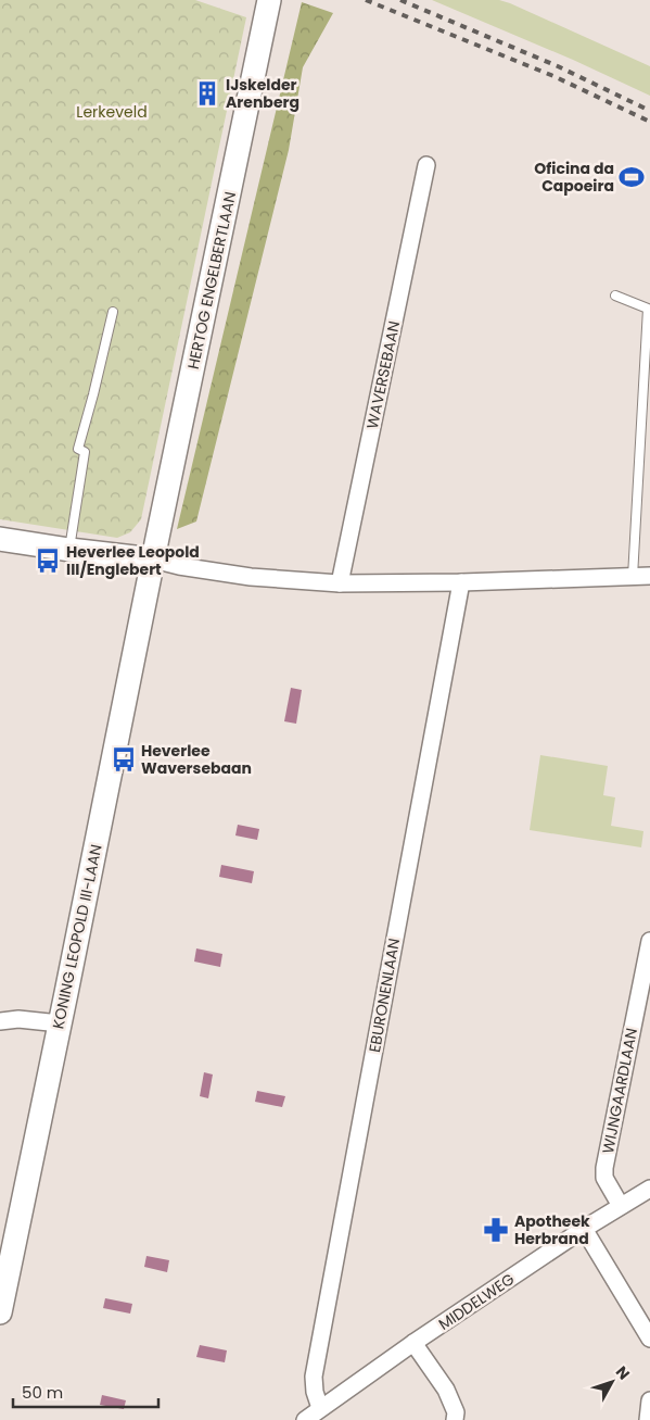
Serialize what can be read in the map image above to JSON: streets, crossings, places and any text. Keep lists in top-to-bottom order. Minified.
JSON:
{"streets":{"street":["HERTOG ENGELBERTLAAN","WAVERSEBAAN","KONING LEOPOLD III-LAAN","EBURONENLAAN","WIJNGAARDLAAN","MIDDELWEG"]},"crossings":[["HERTOG ENGELBERTLAAN","KONING LEOPOLD III-LAAN"],["EBURONENLAAN","MIDDELWEG"],["WIJNGAARDLAAN","MIDDELWEG"]],"parks":["Lerkeveld"],"places":{"building":["IJskelder Arenberg"],"sports":["Oficina da Capoeira"],"bus stop":["Heverlee Leopold III/Englebert","Heverlee Waversebaan"],"pharmacy":["Apotheek Herbrand"]},"scale_bar":"50 m","north":"top right"}
